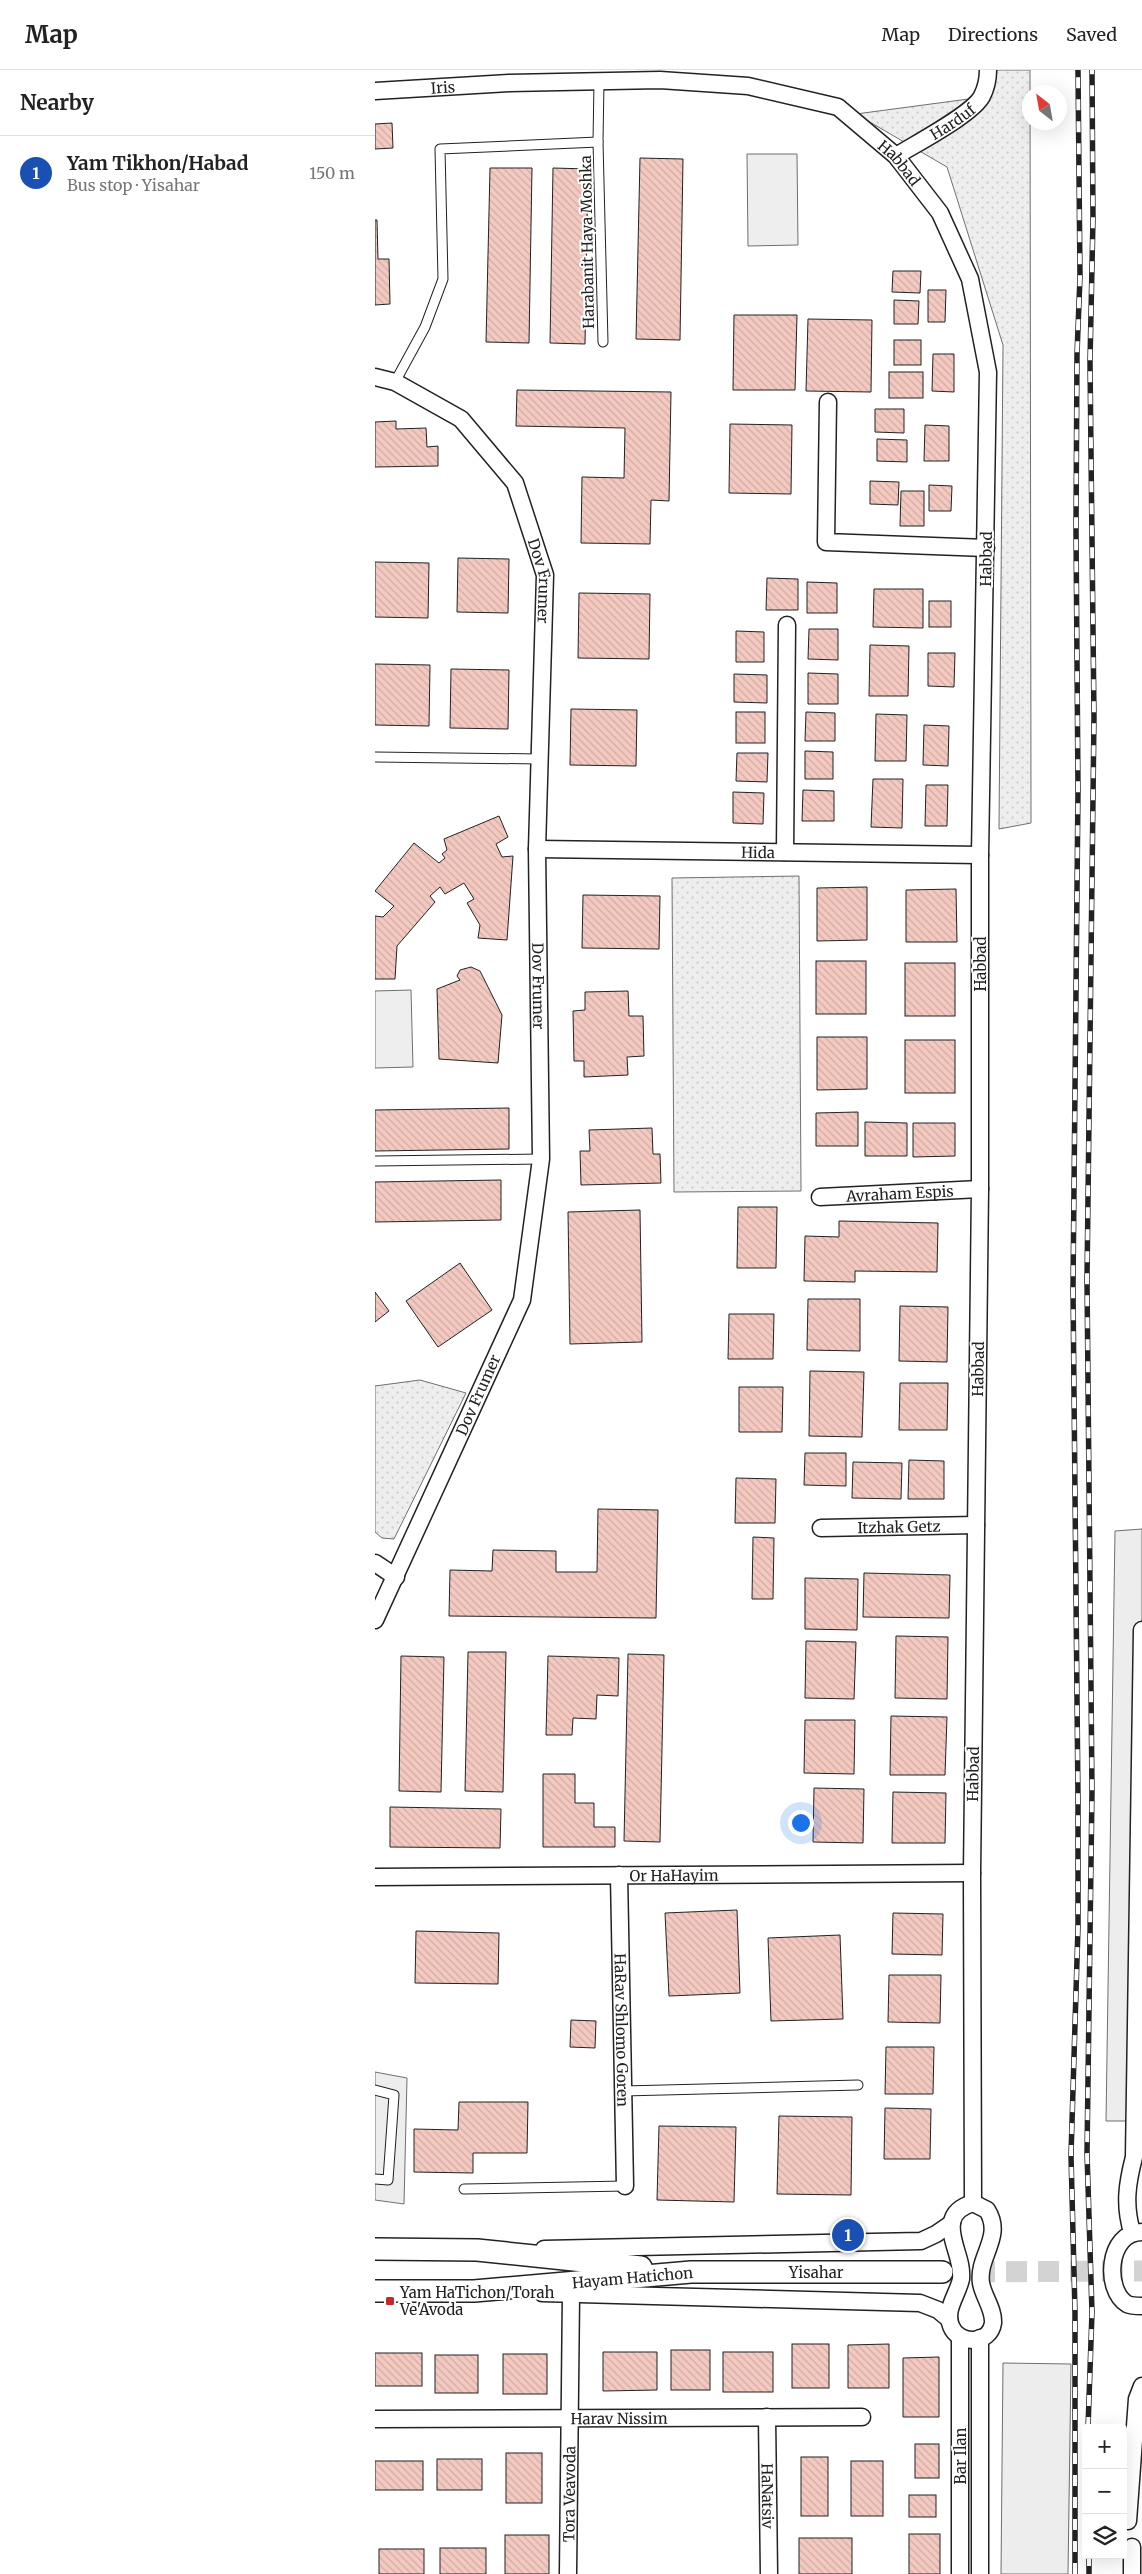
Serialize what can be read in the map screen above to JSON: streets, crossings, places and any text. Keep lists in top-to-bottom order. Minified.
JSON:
{"streets":{"street":["Iris","Harduf","Habbad","Dov Frumer","Hida","Avraham Espis","Itzhak Getz","Or HaHayim","HaRav Shlomo Goren","Yisahar","Hayam Hatichon","Harav Nissim","Bar Ilan","Tora Veavoda","HaNatsiv"],"lane":["Harabanit Haya Moshka"]},"crossings":[["Iris","Habbad"],["Harduf","Habbad"],["Habbad","Harabanit Haya Moshka"],["Habbad","Hida"],["Habbad","Avraham Espis"],["Habbad","Itzhak Getz"],["Habbad","Or HaHayim"],["Harabanit Haya Moshka","Dov Frumer"],["Dov Frumer","Hida"],["Or HaHayim","HaRav Shlomo Goren"],["Yisahar","Hayam Hatichon"],["Harav Nissim","Tora Veavoda"],["Harav Nissim","HaNatsiv"]],"places":{"transit":["Yam HaTichon/Torah Ve'Avoda"]},"north":"top left","page":{"header":"Map","nav":["Map","Directions","Saved"],"heading":"Nearby","list":[{"mark":"1","name":"Yam Tikhon/Habad","note":"Bus stop · Yisahar","value":"150 m"}],"pins":"1","map_buttons":["+","−"]}}
